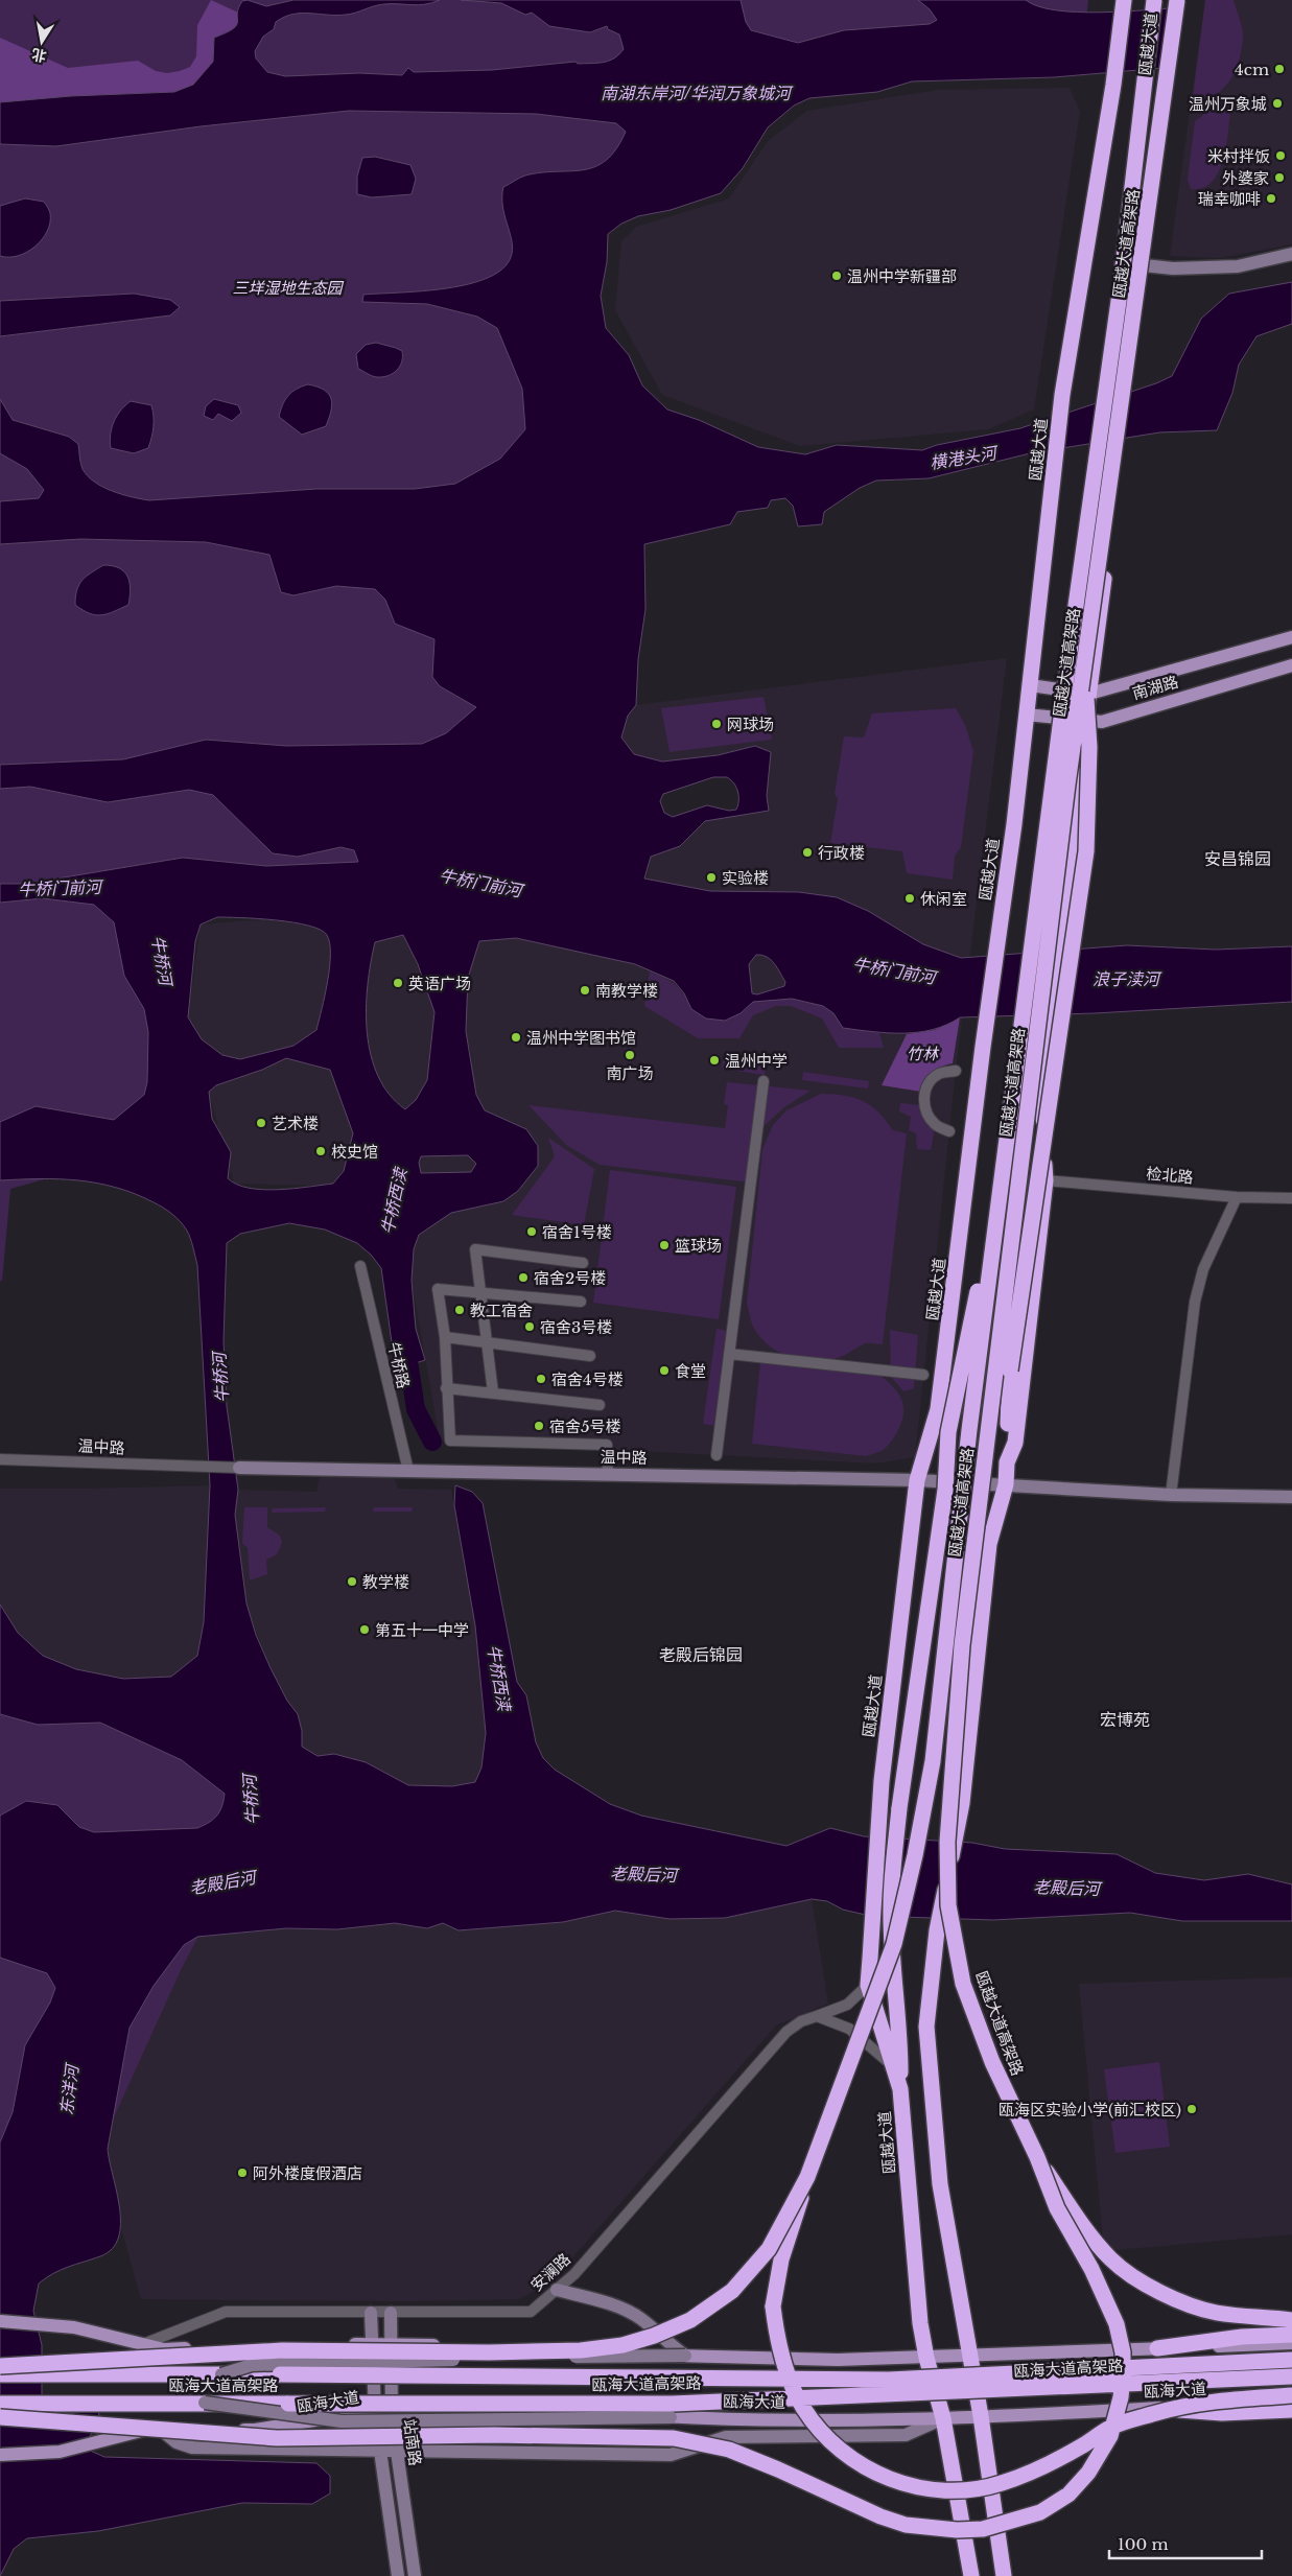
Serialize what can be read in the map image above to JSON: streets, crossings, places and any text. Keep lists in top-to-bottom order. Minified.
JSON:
{"streets":{"highway":["瓯越大道","瓯越大道高架路","瓯海大道高架路"],"main road":["南湖路","温中路","瓯海大道","站南路"],"street":["检北路","牛桥路","安澜路"]},"crossings":[["瓯越大道","南湖路"],["瓯越大道","检北路"],["瓯越大道","温中路"],["瓯越大道","安澜路"],["瓯越大道","瓯海大道"],["牛桥路","温中路"],["安澜路","站南路"],["瓯海大道","站南路"]],"districts":["安昌锦园","老殿后锦园","宏博苑"],"water":["南湖东岸河/华润万象城河","横港头河","牛桥门前河","牛桥河","浪子渎河","牛桥西渎","老殿后河","东洋河"],"parks":["三垟湿地生态园","竹林"],"places":["4cm","温州万象城","米村拌饭","外婆家","瑞幸咖啡","温州中学新疆部","网球场","行政楼","实验楼","休闲室","英语广场","南教学楼","温州中学图书馆","南广场","温州中学","艺术楼","校史馆","宿舍1号楼","篮球场","宿舍2号楼","教工宿舍","宿舍3号楼","食堂","宿舍4号楼","宿舍5号楼","教学楼","第五十一中学","瓯海区实验小学(前汇校区)","阿外楼度假酒店"],"scale_bar":"100 m","north":"bottom"}
